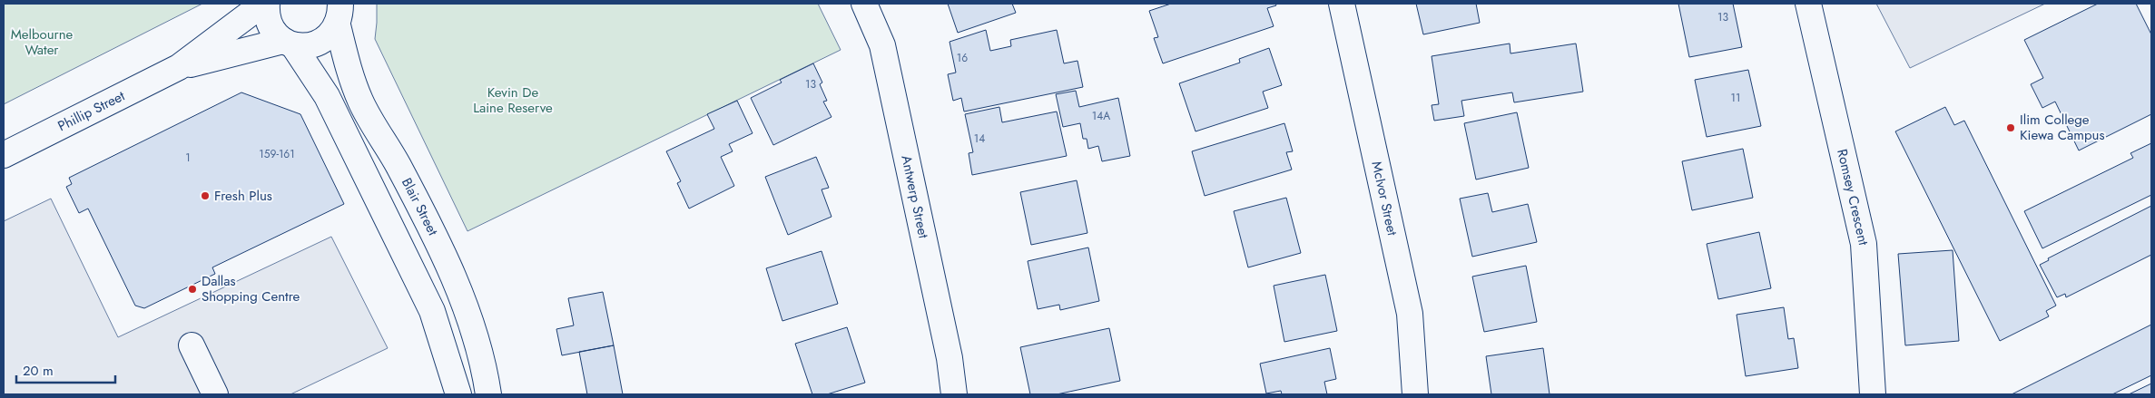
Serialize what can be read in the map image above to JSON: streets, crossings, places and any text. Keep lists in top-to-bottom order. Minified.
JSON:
{"streets":{"street":["Phillip Street","Antwerp Street","Romsey Crescent","McIvor Street","Blair Street"]},"crossings":[["Phillip Street","Blair Street"]],"parks":["Melbourne Water","Kevin De Laine Reserve"],"places":["Ilim College Kiewa Campus","Fresh Plus","Dallas Shopping Centre"],"house_numbers":["13","16","13","11","14A","14","159-161","1"],"scale_bar":"20 m"}
